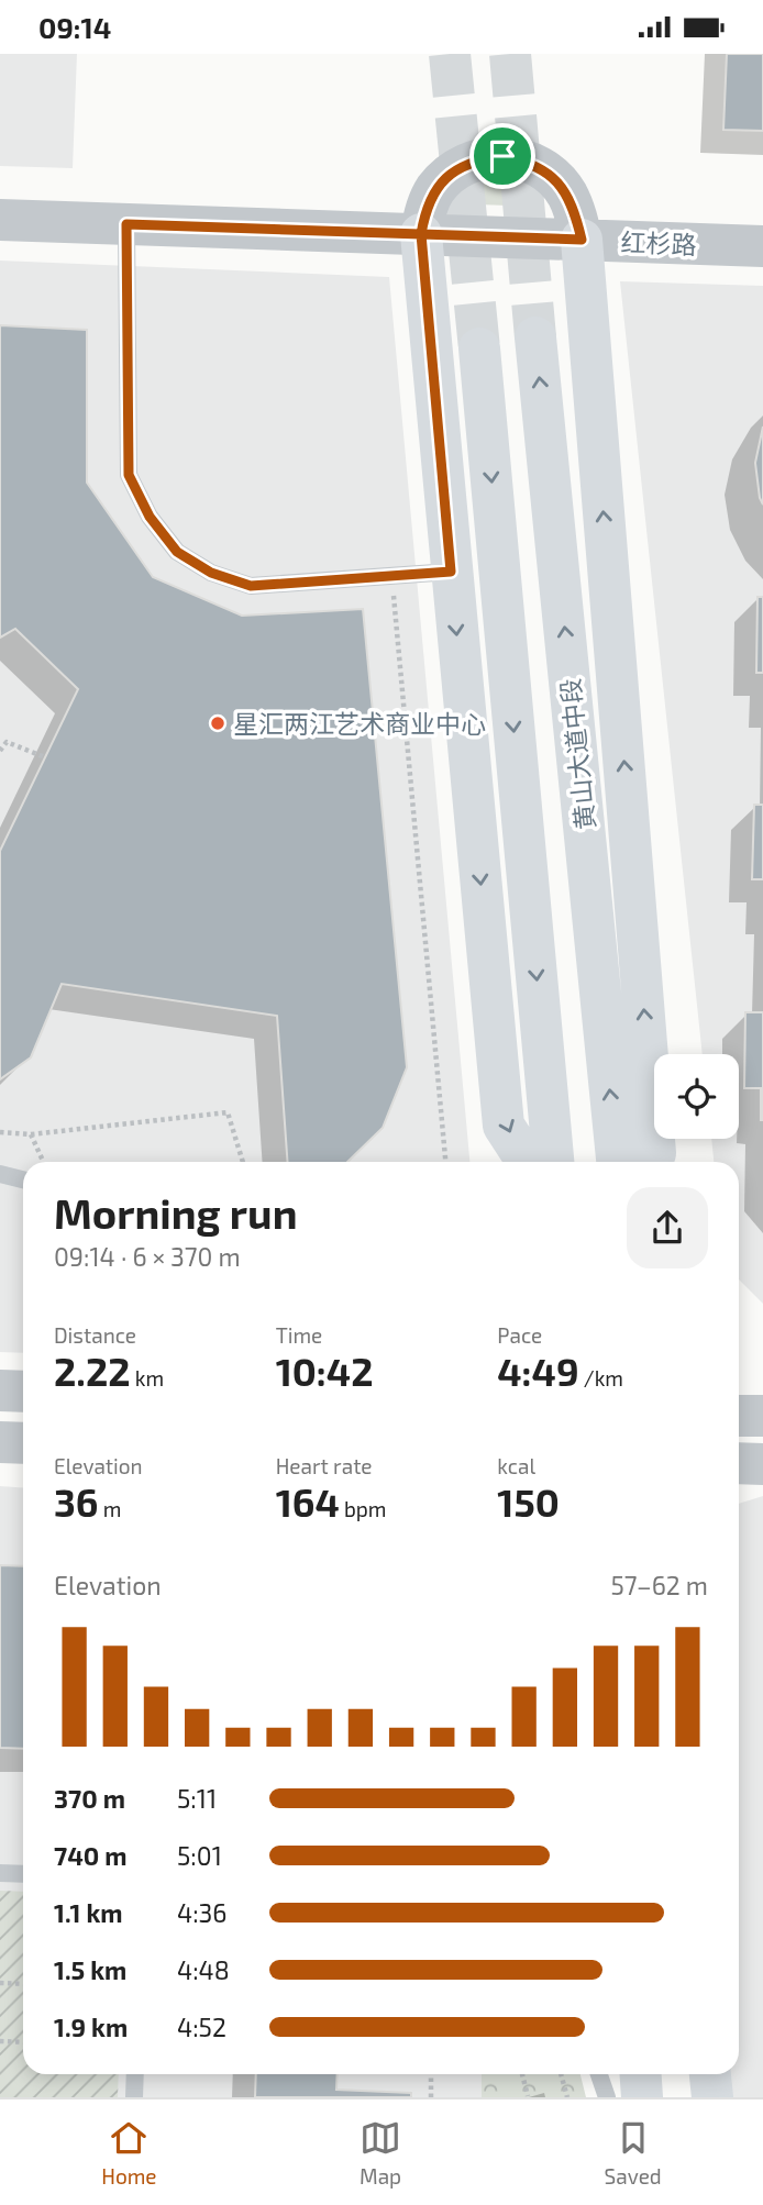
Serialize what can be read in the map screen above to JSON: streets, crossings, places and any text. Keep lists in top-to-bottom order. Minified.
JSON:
{"streets":{"main road":["黄山大道中段"],"street":["红杉路"]},"places":["星汇两江艺术商业中心"],"page":{"status":"09:14","heading":["Morning run","09:14 · 6 × 370 m"],"stats":[["Distance","2.22 km"],["Time","10:42"],["Pace","4:49 /km"],["Elevation","36 m"],["Heart rate","164 bpm"],["kcal","150"]],"chart":["Elevation","57–62 m"],"list":[{"name":"370 m","note":"5:11"},{"name":"740 m","note":"5:01"},{"name":"1.1 km","note":"4:36"},{"name":"1.5 km","note":"4:48"},{"name":"1.9 km","note":"4:52"}],"tabs":["Home","Map","Saved"]}}
